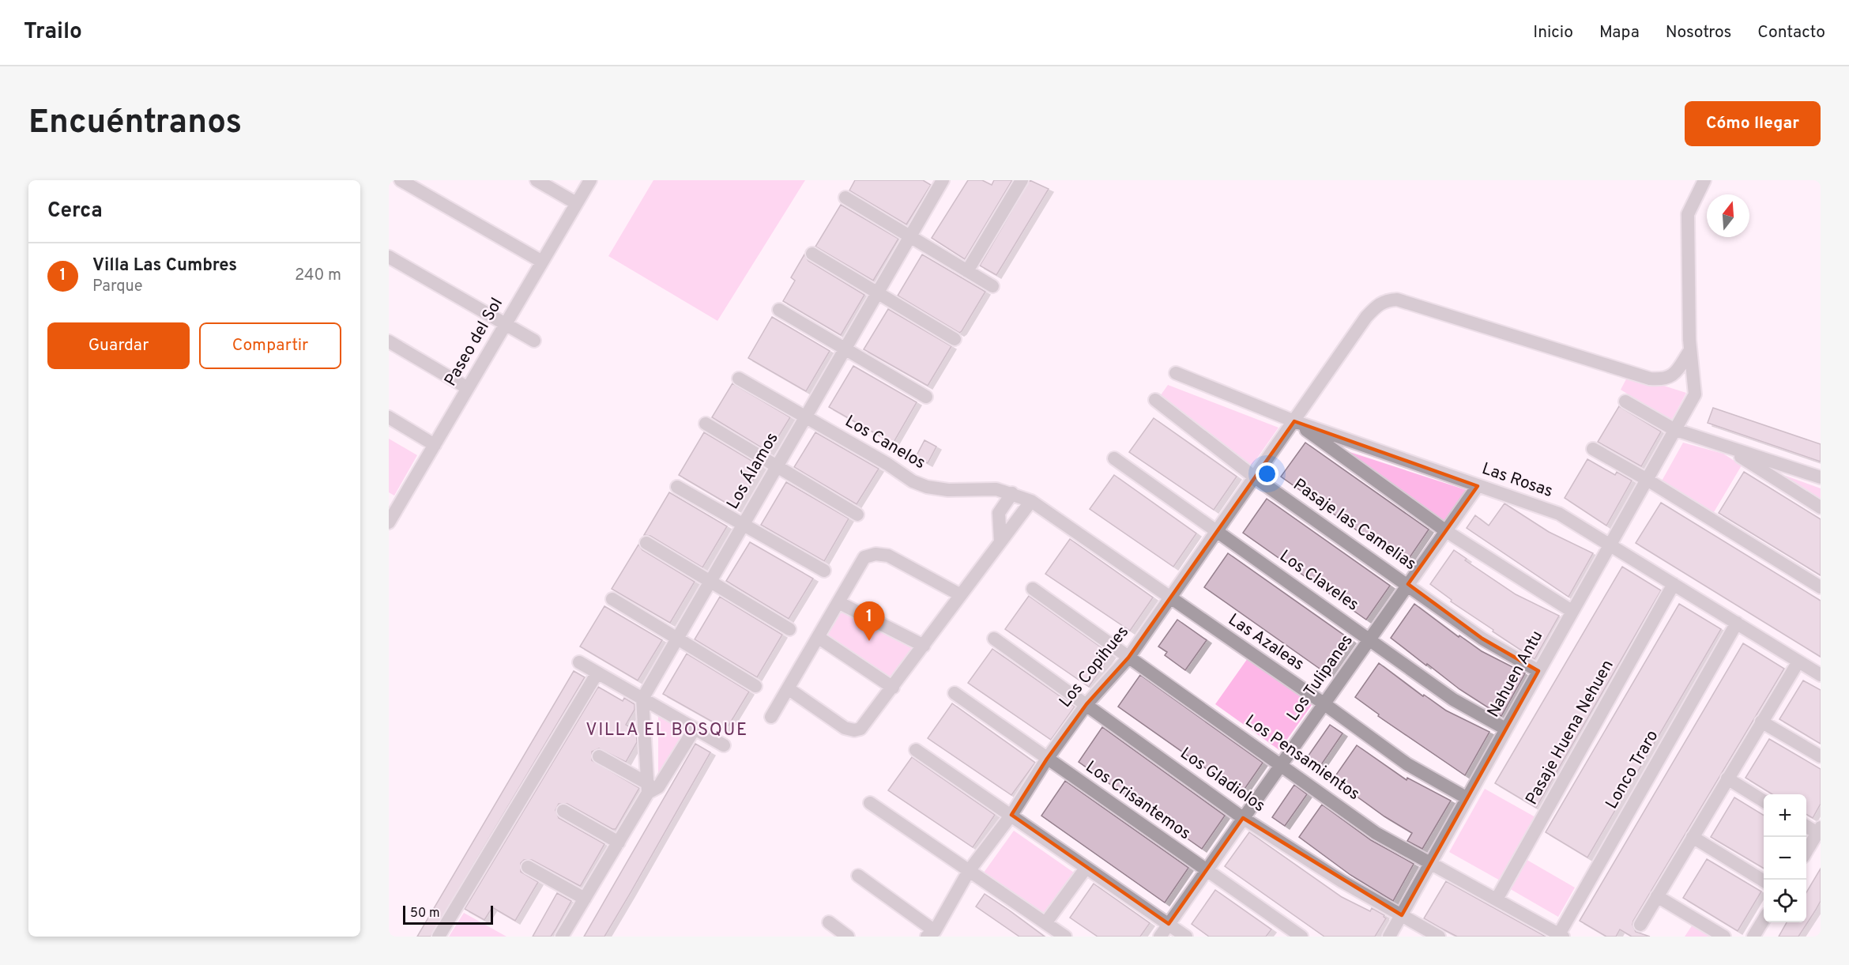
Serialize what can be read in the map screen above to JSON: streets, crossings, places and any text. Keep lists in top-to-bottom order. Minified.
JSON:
{"streets":{"street":["Paseo del Sol","Los Canelos","Los Álamos","Las Rosas","Pasaje las Camelias","Los Claveles","Las Azaleas","Los Copihues","Nahuen Antu","Los Tulipanes","Pasaje Huena Nehuen","Los Pensamientos","Lonco Traro","Los Gladiolos","Los Crisantemos"]},"crossings":[["Los Canelos","Los Álamos"],["Los Canelos","Las Azaleas"],["Las Rosas","Los Copihues"],["Las Rosas","Nahuen Antu"],["Las Rosas","Los Tulipanes"],["Las Rosas","Pasaje Huena Nehuen"],["Las Rosas","Lonco Traro"],["Pasaje las Camelias","Los Copihues"],["Pasaje las Camelias","Nahuen Antu"],["Pasaje las Camelias","Los Tulipanes"],["Los Claveles","Los Copihues"],["Los Claveles","Nahuen Antu"],["Los Claveles","Los Tulipanes"],["Las Azaleas","Los Copihues"],["Las Azaleas","Nahuen Antu"],["Las Azaleas","Los Tulipanes"],["Los Copihues","Nahuen Antu"],["Los Copihues","Los Pensamientos"],["Los Copihues","Los Gladiolos"],["Los Copihues","Los Crisantemos"],["Nahuen Antu","Los Pensamientos"],["Nahuen Antu","Los Gladiolos"],["Los Tulipanes","Los Pensamientos"],["Los Tulipanes","Los Gladiolos"],["Los Tulipanes","Los Crisantemos"],["Pasaje Huena Nehuen","Los Pensamientos"],["Los Pensamientos","Lonco Traro"]],"districts":["VILLA EL BOSQUE"],"scale_bar":"50 m","north":"top","page":{"header":"Trailo","nav":["Inicio","Mapa","Nosotros","Contacto"],"buttons":["Cómo llegar",["Guardar","Compartir"]],"title":"Encuéntranos","heading":"Cerca","list":[{"mark":"1","name":"Villa Las Cumbres","note":"Parque","value":"240 m"}],"pins":"1","map_buttons":["+","−"],"scale":"50 m"}}
